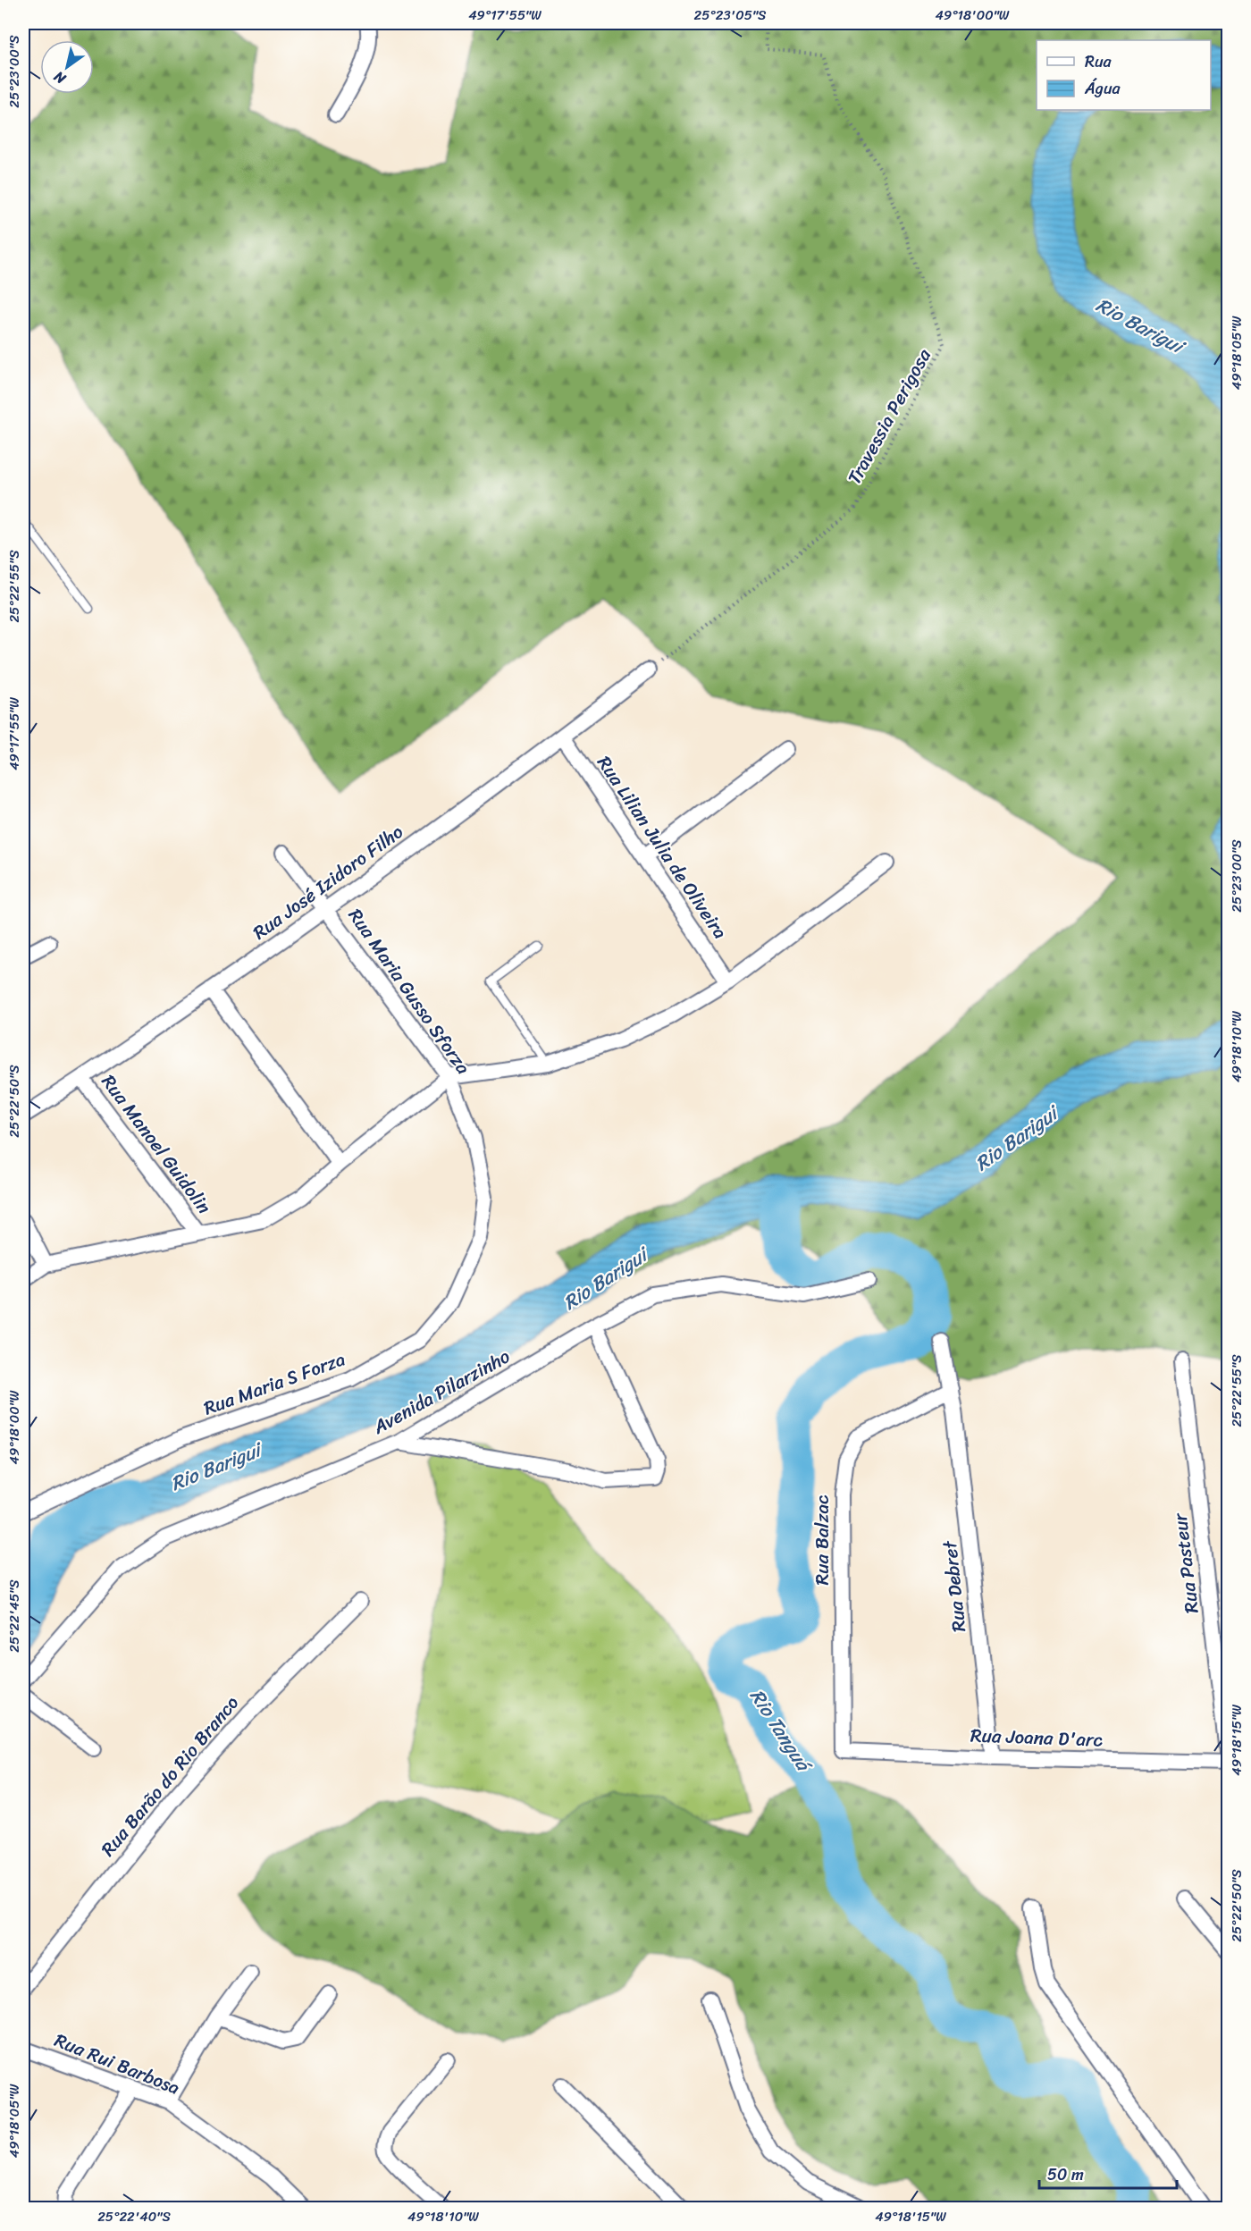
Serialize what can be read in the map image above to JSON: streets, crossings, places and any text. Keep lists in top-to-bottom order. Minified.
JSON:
{"streets":{"street":["Rua Lilian Julia de Oliveira","Rua José Izidoro Filho","Rua Maria Gusso Sforza","Rua Manoel Guidolin","Rua Maria S Forza","Avenida Pilarzinho","Rua Balzac","Rua Pasteur","Rua Debret","Rua Joana D'arc","Rua Barão do Rio Branco","Rua Rui Barbosa"],"path":["Travessia Perigosa"]},"crossings":[["Travessia Perigosa","Rua José Izidoro Filho"],["Rua Lilian Julia de Oliveira","Rua José Izidoro Filho"],["Rua José Izidoro Filho","Rua Maria Gusso Sforza"],["Rua José Izidoro Filho","Rua Manoel Guidolin"],["Rua Maria Gusso Sforza","Rua Maria S Forza"],["Rua Balzac","Rua Debret"],["Rua Balzac","Rua Joana D'arc"],["Rua Pasteur","Rua Joana D'arc"],["Rua Debret","Rua Joana D'arc"]],"water":["Rio Barigui","Rio Tanguá"],"legend":["Rua","Água"],"scale_bar":"50 m","north":"bottom left","coordinates":["49°17'55\"W","25°23'05\"S","49°18'00\"W","25°23'00\"S","49°18'05\"W","25°22'55\"S","49°18'10\"W","25°22'50\"S","25°22'45\"S","49°18'15\"W","25°22'40\"S"]}
